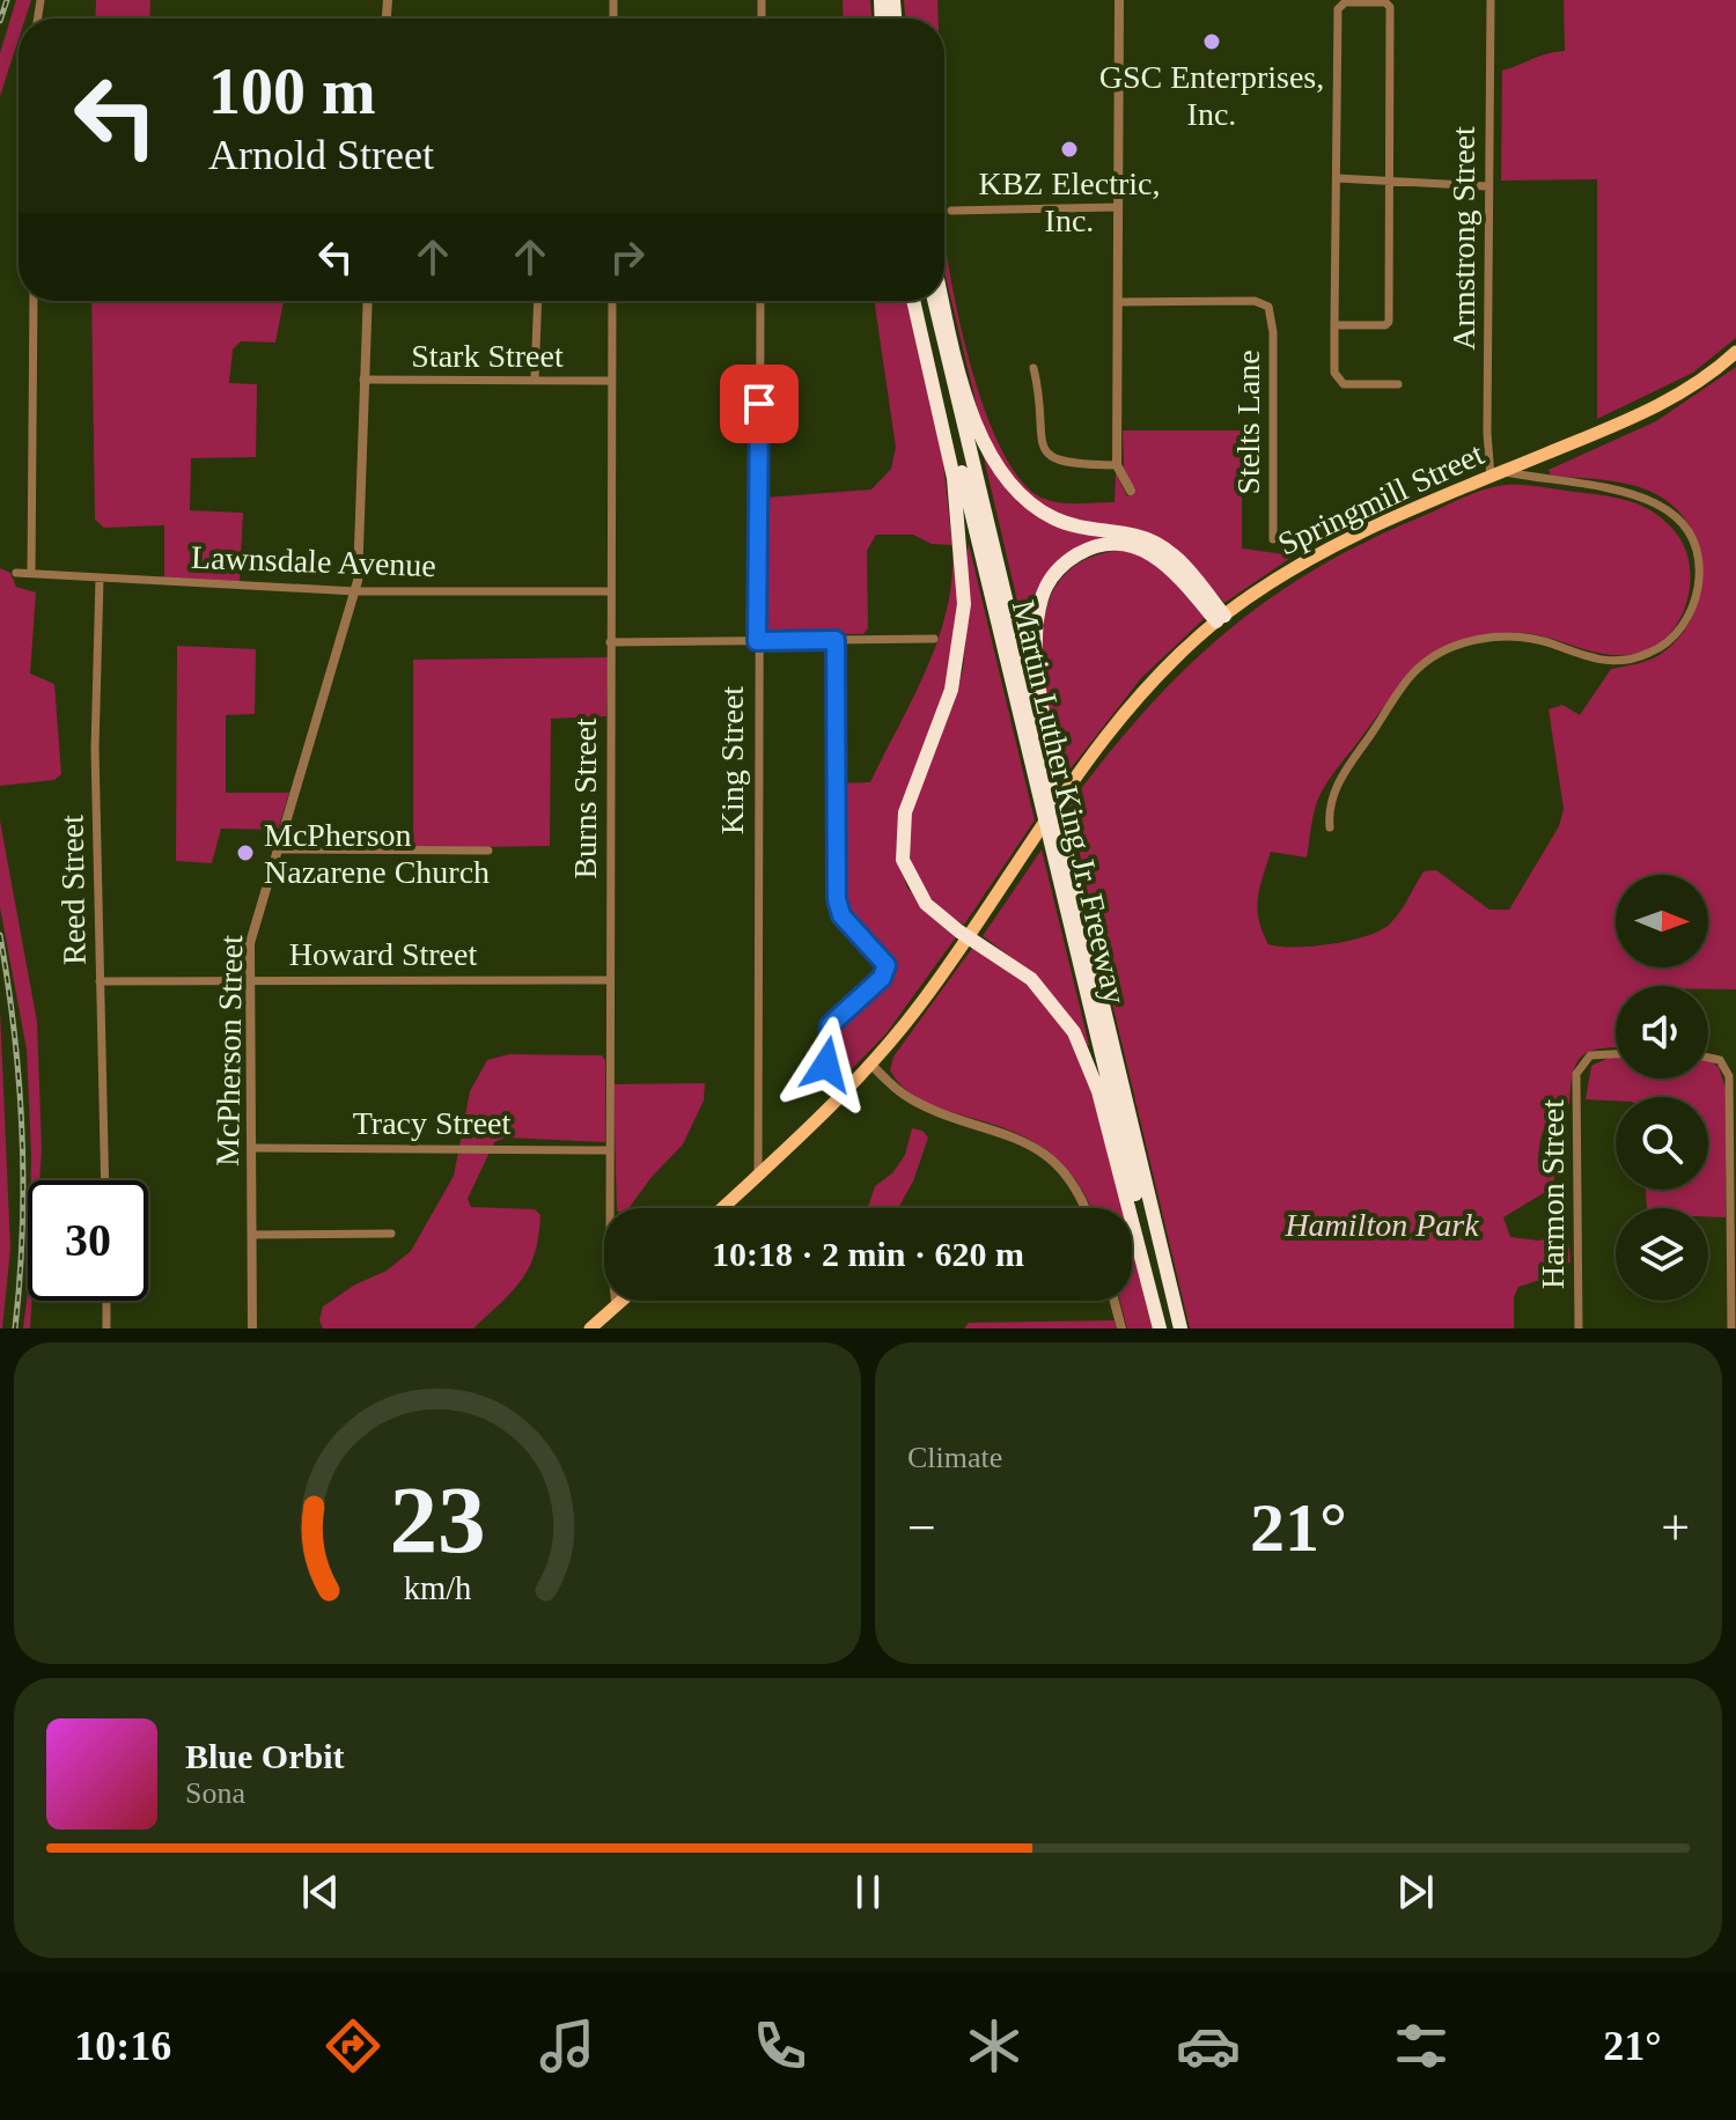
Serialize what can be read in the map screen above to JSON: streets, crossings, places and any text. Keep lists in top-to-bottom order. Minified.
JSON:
{"streets":{"highway":["Martin Luther King Jr. Freeway"],"main road":["Springmill Street"],"street":["Armstrong Street","Stark Street","Stelts Lane","Lawnsdale Avenue","King Street","Burns Street","Reed Street","Howard Street","McPherson Street","Tracy Street","Harmon Street"]},"crossings":[["Armstrong Street","Springmill Street"],["Stark Street","Burns Street"],["Stark Street","McPherson Street"],["Springmill Street","King Street"],["Lawnsdale Avenue","Burns Street"],["Lawnsdale Avenue","Reed Street"],["Lawnsdale Avenue","McPherson Street"],["Burns Street","Howard Street"],["Burns Street","Tracy Street"],["Reed Street","Howard Street"],["Howard Street","McPherson Street"],["McPherson Street","Tracy Street"]],"parks":["Hamilton Park"],"places":["GSC Enterprises, Inc.","KBZ Electric, Inc.","McPherson Nazarene Church"],"north":"right","page":{"turn":["100 m","Arnold Street"],"limit":"30","trip":"10:18 · 2 min · 620 m","tile":"Climate","heat":["−","21°","+"],"song":["Blue Orbit","Sona"],"tabs":["10:16","21°"],"gauge":["23","km/h"]}}
